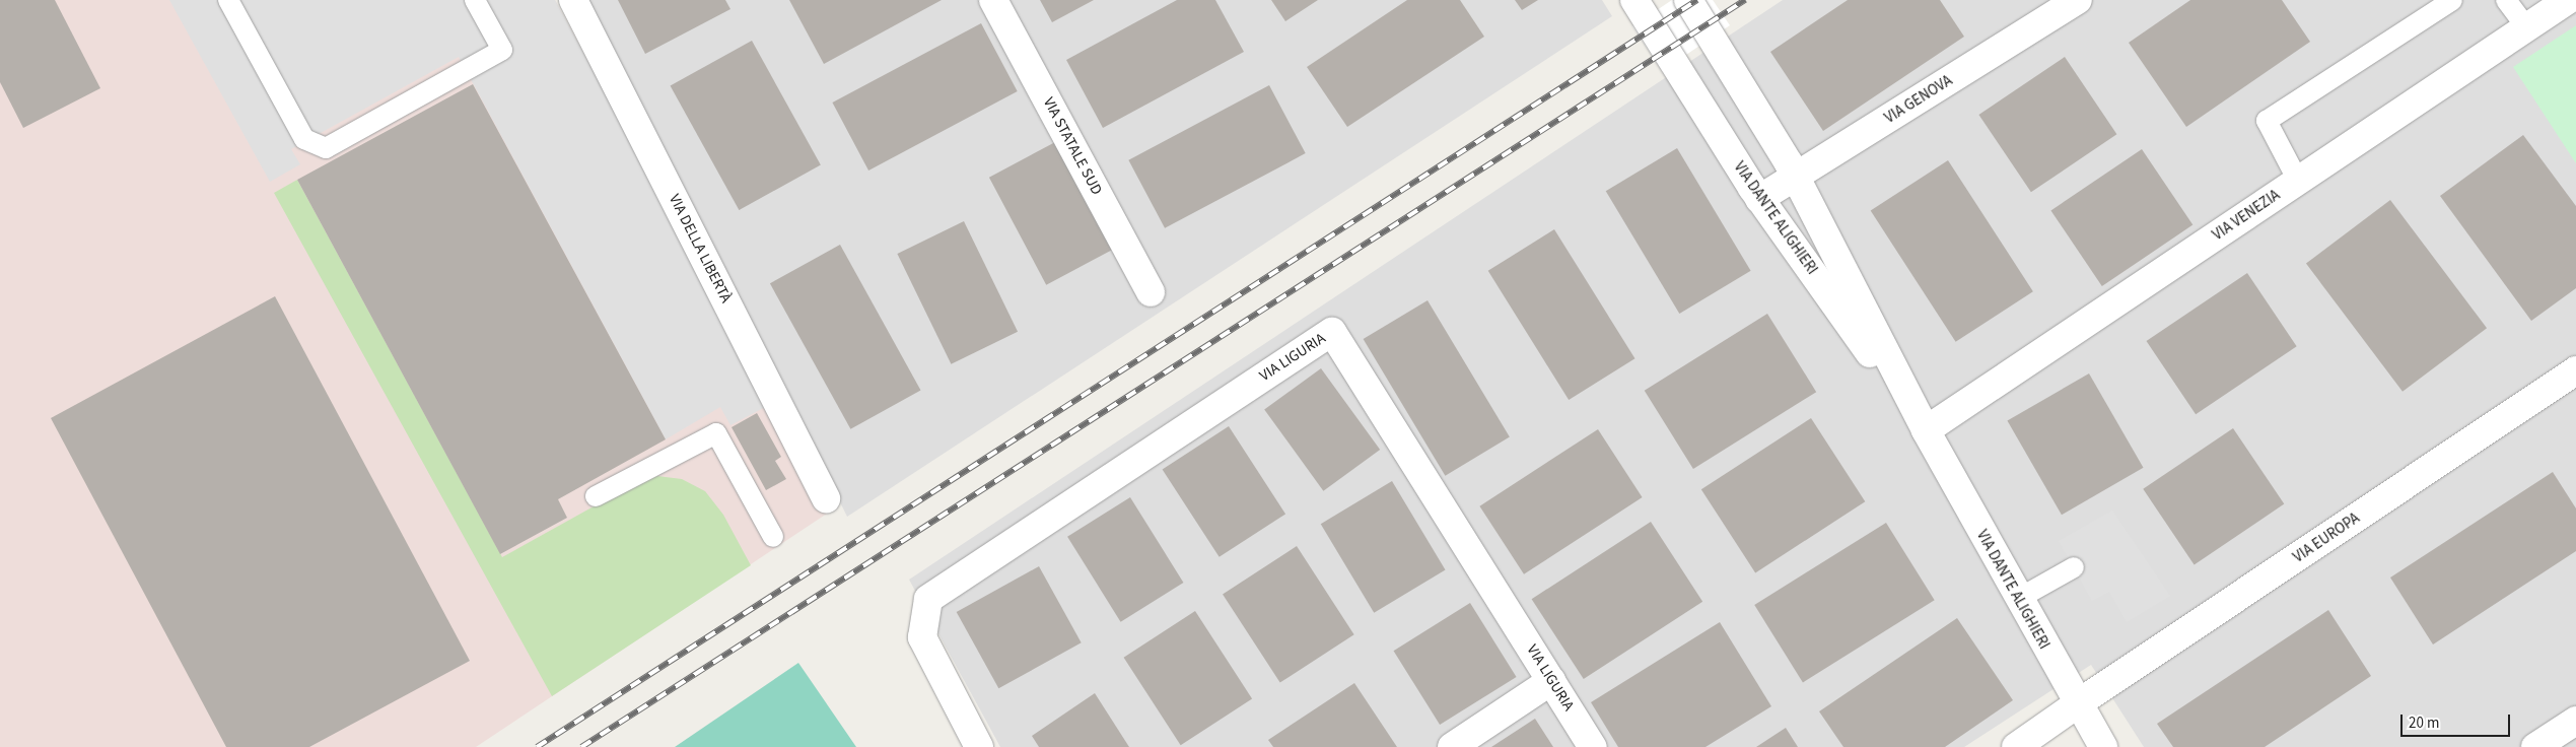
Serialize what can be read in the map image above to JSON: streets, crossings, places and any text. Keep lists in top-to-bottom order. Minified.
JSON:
{"streets":{"street":["VIA GENOVA","VIA STATALE SUD","VIA VENEZIA","VIA DANTE ALIGHIERI","VIA DELLA LIBERTÀ","VIA LIGURIA","VIA EUROPA"]},"crossings":[["VIA GENOVA","VIA DANTE ALIGHIERI"],["VIA VENEZIA","VIA DANTE ALIGHIERI"],["VIA DANTE ALIGHIERI","VIA EUROPA"]],"scale_bar":"20 m"}
